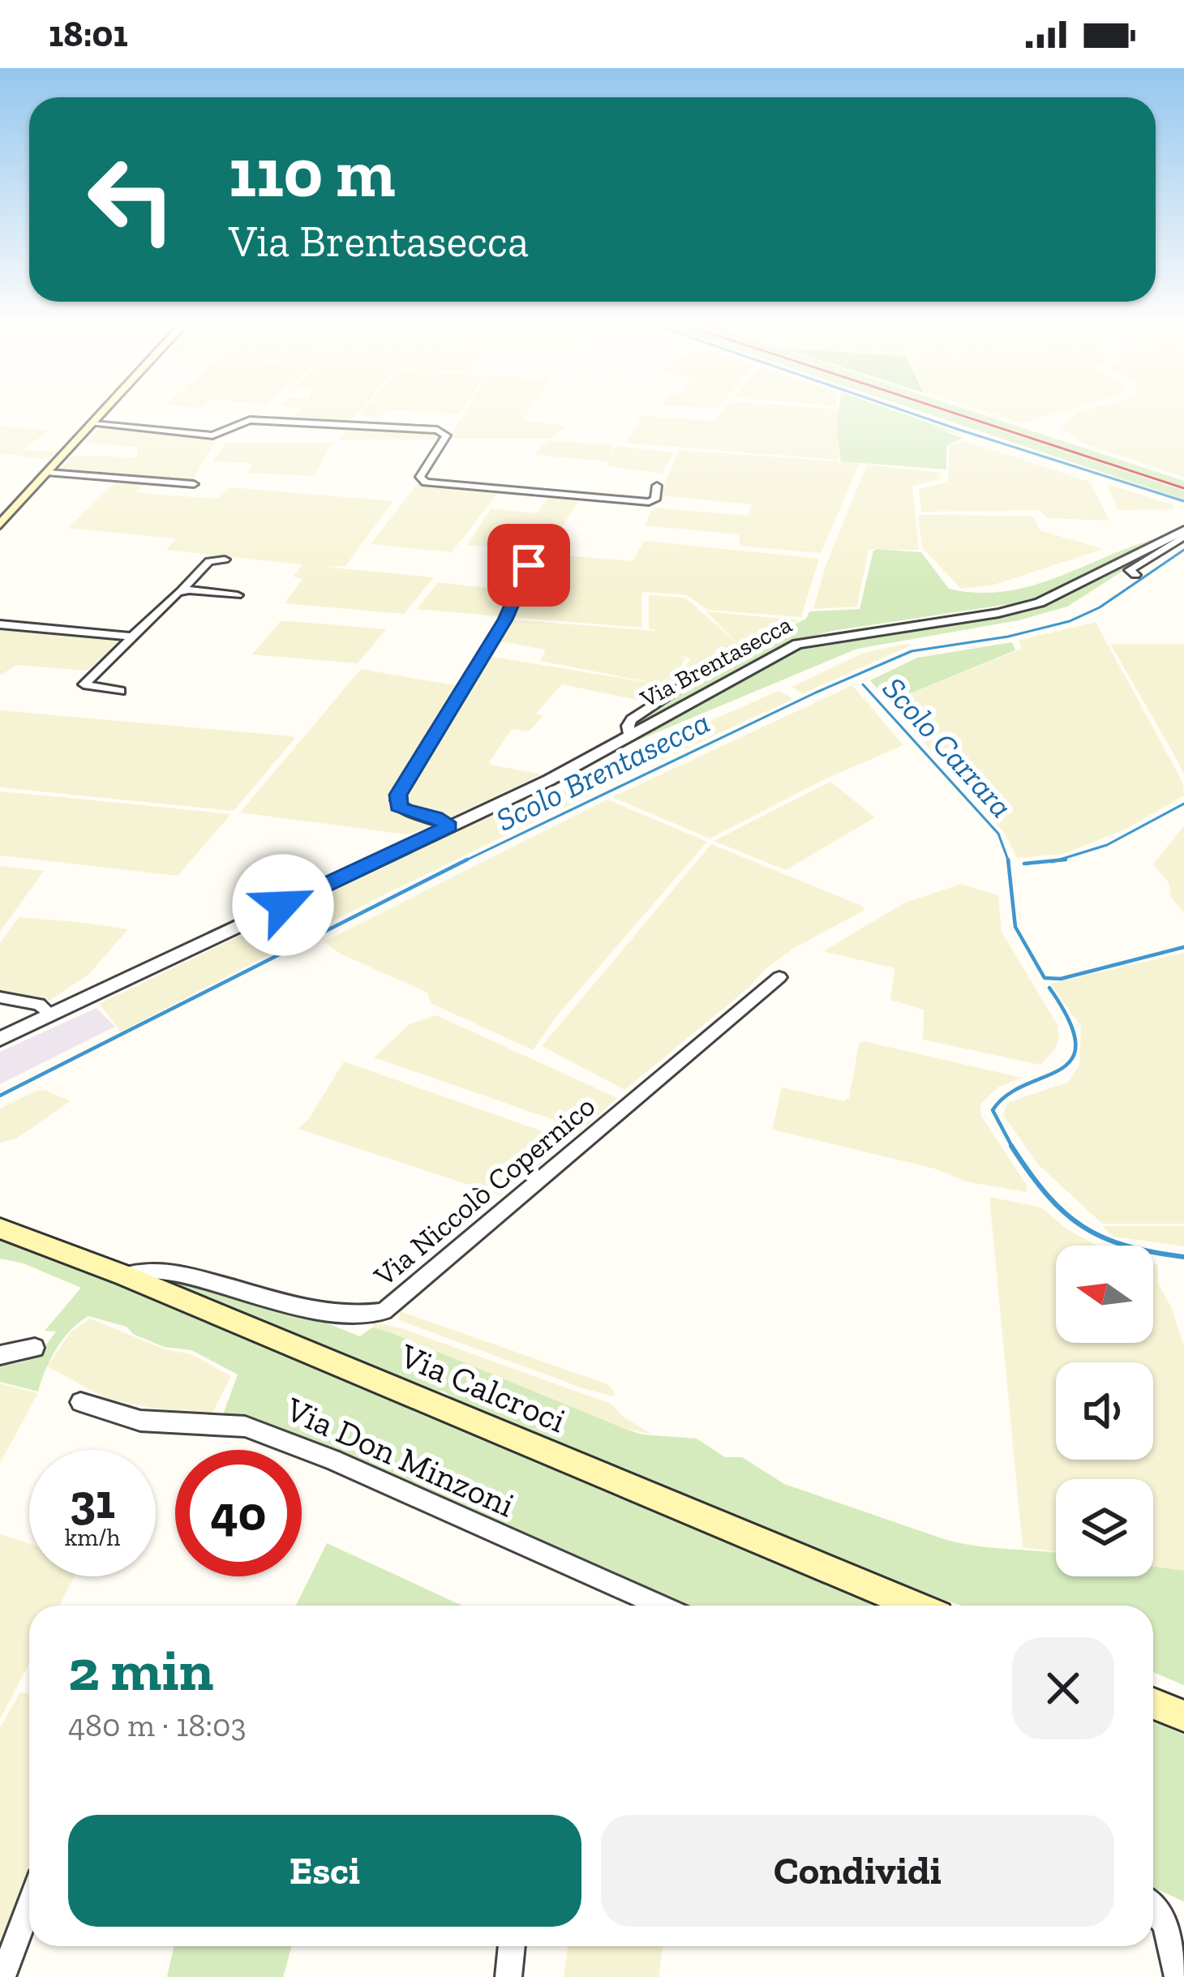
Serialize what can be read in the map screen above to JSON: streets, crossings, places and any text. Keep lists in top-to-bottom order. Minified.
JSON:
{"streets":{"main road":["Via Calcroci"],"street":["Via Brentasecca","Via Niccolò Copernico","Via Don Minzoni"]},"crossings":[["Via Niccolò Copernico","Via Calcroci"]],"water":["Scolo Carrara","Scolo Brentasecca"],"north":"left","page":{"status":"18:01","turn":["110 m","Via Brentasecca"],"speed":"31 km/h","limit":"40","heading":["2 min","480 m · 18:03"],"buttons":["Esci","Condividi"]}}
